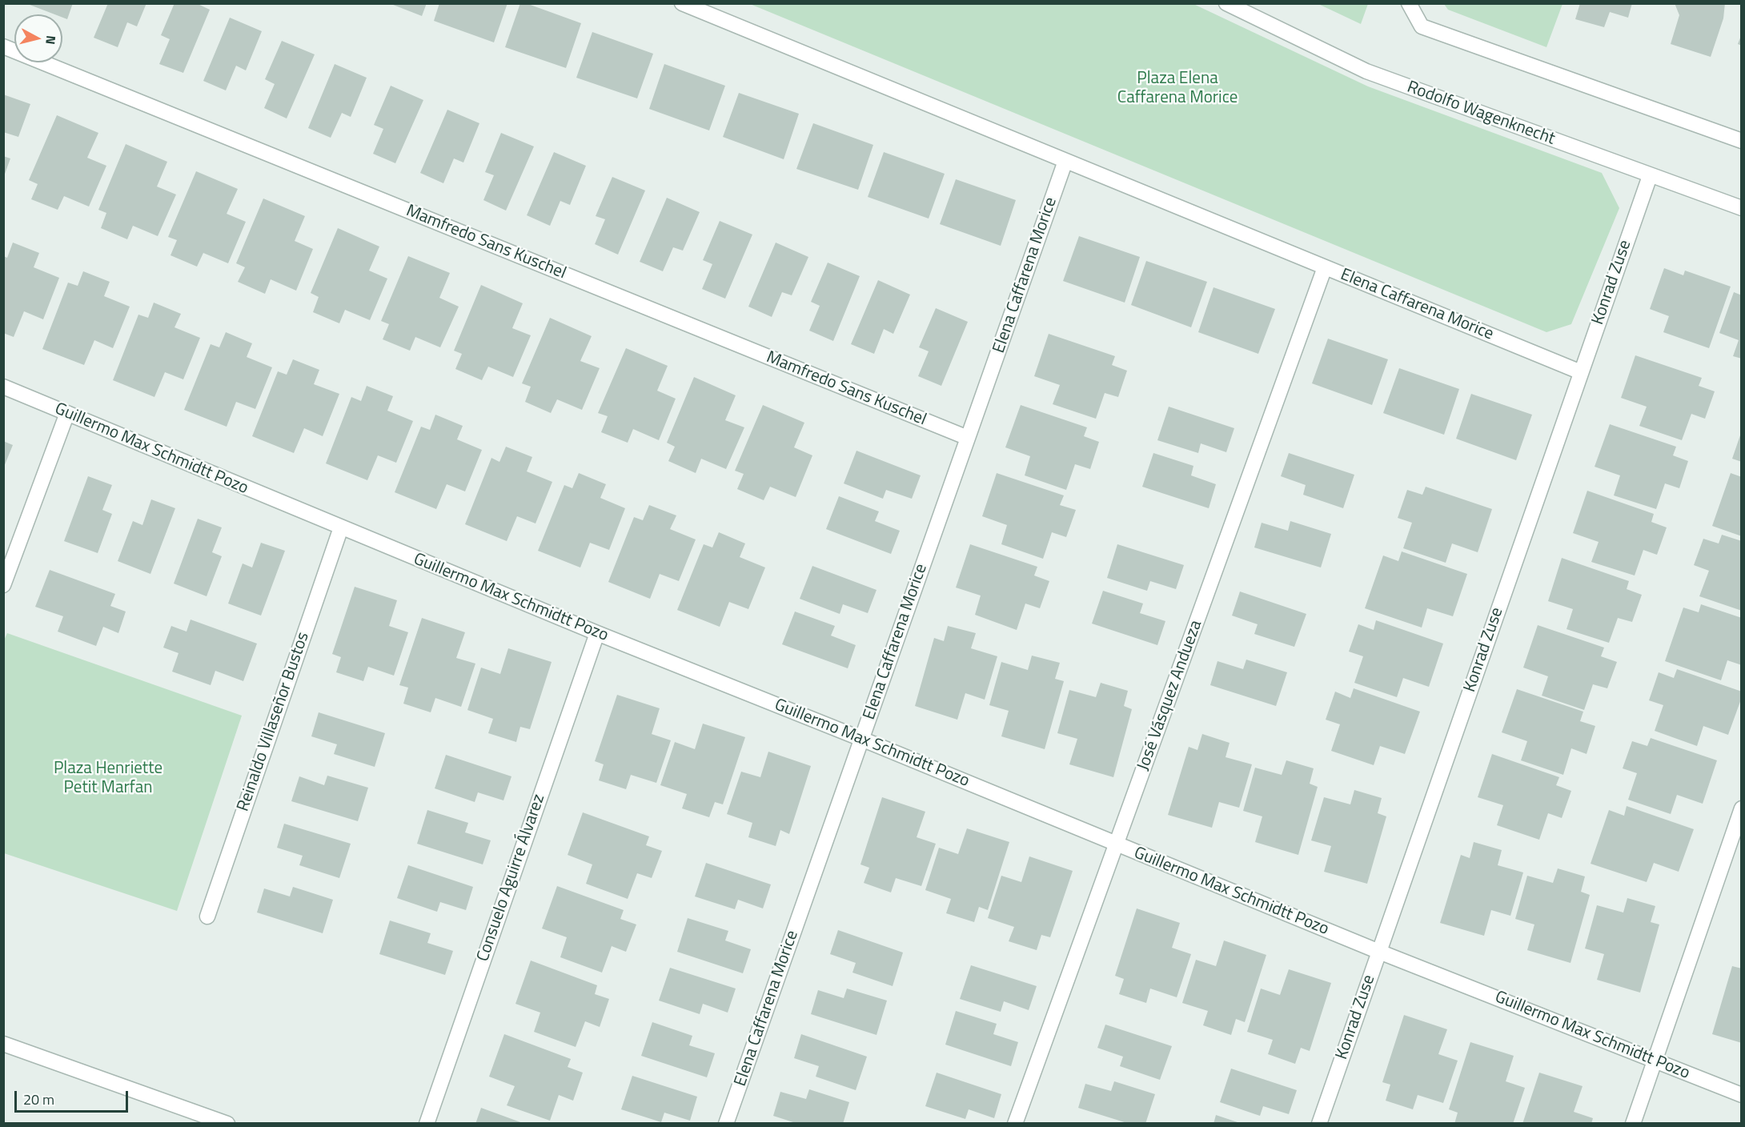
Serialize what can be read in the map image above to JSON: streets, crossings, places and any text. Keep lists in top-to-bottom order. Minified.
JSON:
{"streets":{"street":["Rodolfo Wagenknecht","Mamfredo Sans Kuschel","Elena Caffarena Morice","Konrad Zuse","Guillermo Max Schmidtt Pozo","José Vásquez Andueza","Reinaldo Villaseñor Bustos","Consuelo Aguirre Álvarez"]},"crossings":[["Rodolfo Wagenknecht","Konrad Zuse"],["Mamfredo Sans Kuschel","Elena Caffarena Morice"],["Elena Caffarena Morice","Konrad Zuse"],["Elena Caffarena Morice","Guillermo Max Schmidtt Pozo"],["Elena Caffarena Morice","José Vásquez Andueza"],["Konrad Zuse","Guillermo Max Schmidtt Pozo"],["Guillermo Max Schmidtt Pozo","José Vásquez Andueza"],["Guillermo Max Schmidtt Pozo","Reinaldo Villaseñor Bustos"],["Guillermo Max Schmidtt Pozo","Consuelo Aguirre Álvarez"]],"parks":["Plaza Elena Caffarena Morice","Plaza Henriette Petit Marfan"],"scale_bar":"20 m","north":"right"}
